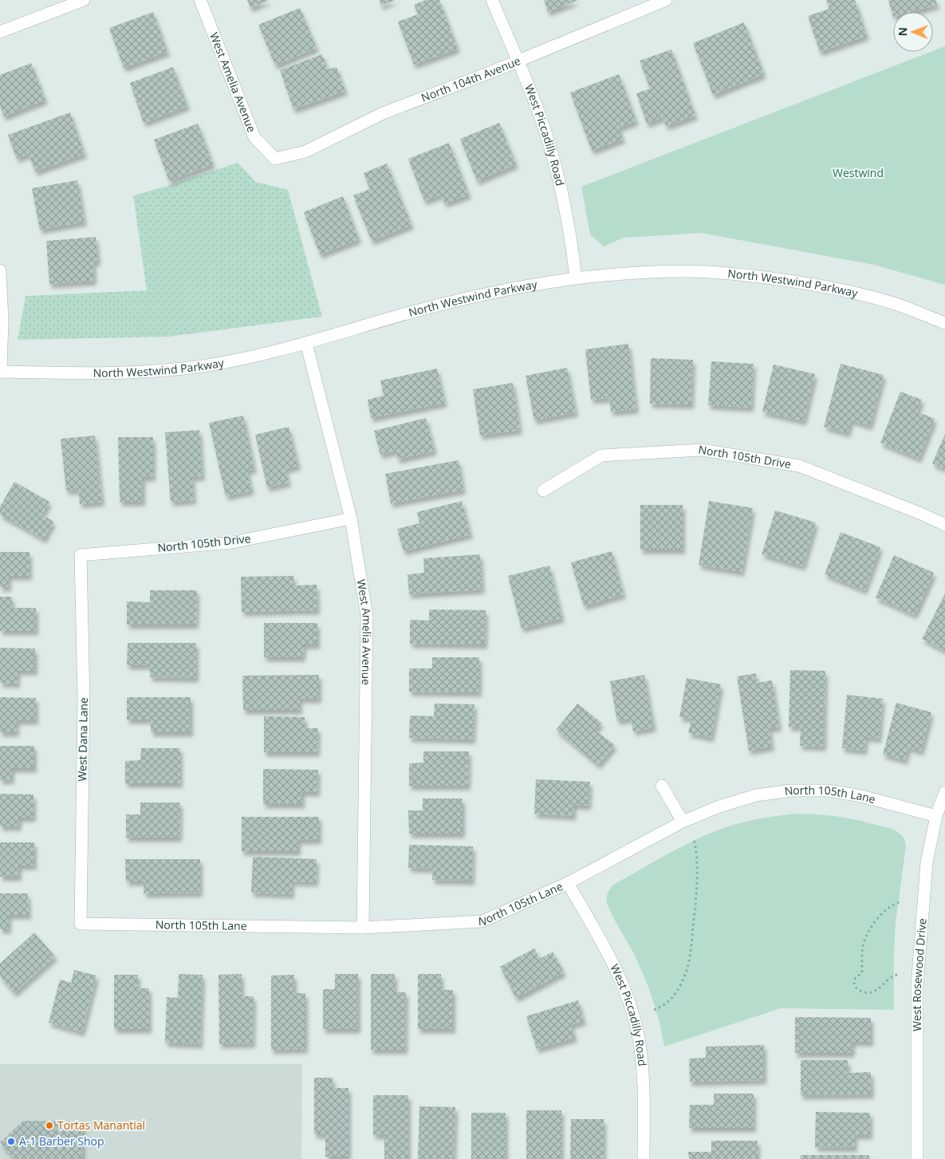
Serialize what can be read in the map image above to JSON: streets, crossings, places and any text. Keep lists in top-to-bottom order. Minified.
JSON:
{"streets":{"street":["North 104th Avenue","West Amelia Avenue","West Piccadilly Road","North Westwind Parkway","North 105th Drive","West Dana Lane","North 105th Lane","West Rosewood Drive"]},"crossings":[["North 104th Avenue","West Amelia Avenue"],["North 104th Avenue","West Piccadilly Road"],["West Amelia Avenue","North Westwind Parkway"],["West Amelia Avenue","North 105th Drive"],["West Amelia Avenue","North 105th Lane"],["West Piccadilly Road","North Westwind Parkway"],["West Piccadilly Road","North 105th Lane"],["North 105th Drive","West Dana Lane"],["West Dana Lane","North 105th Lane"],["North 105th Lane","West Rosewood Drive"]],"parks":["Westwind"],"places":["Tortas Manantial","A-1 Barber Shop"],"north":"left"}
